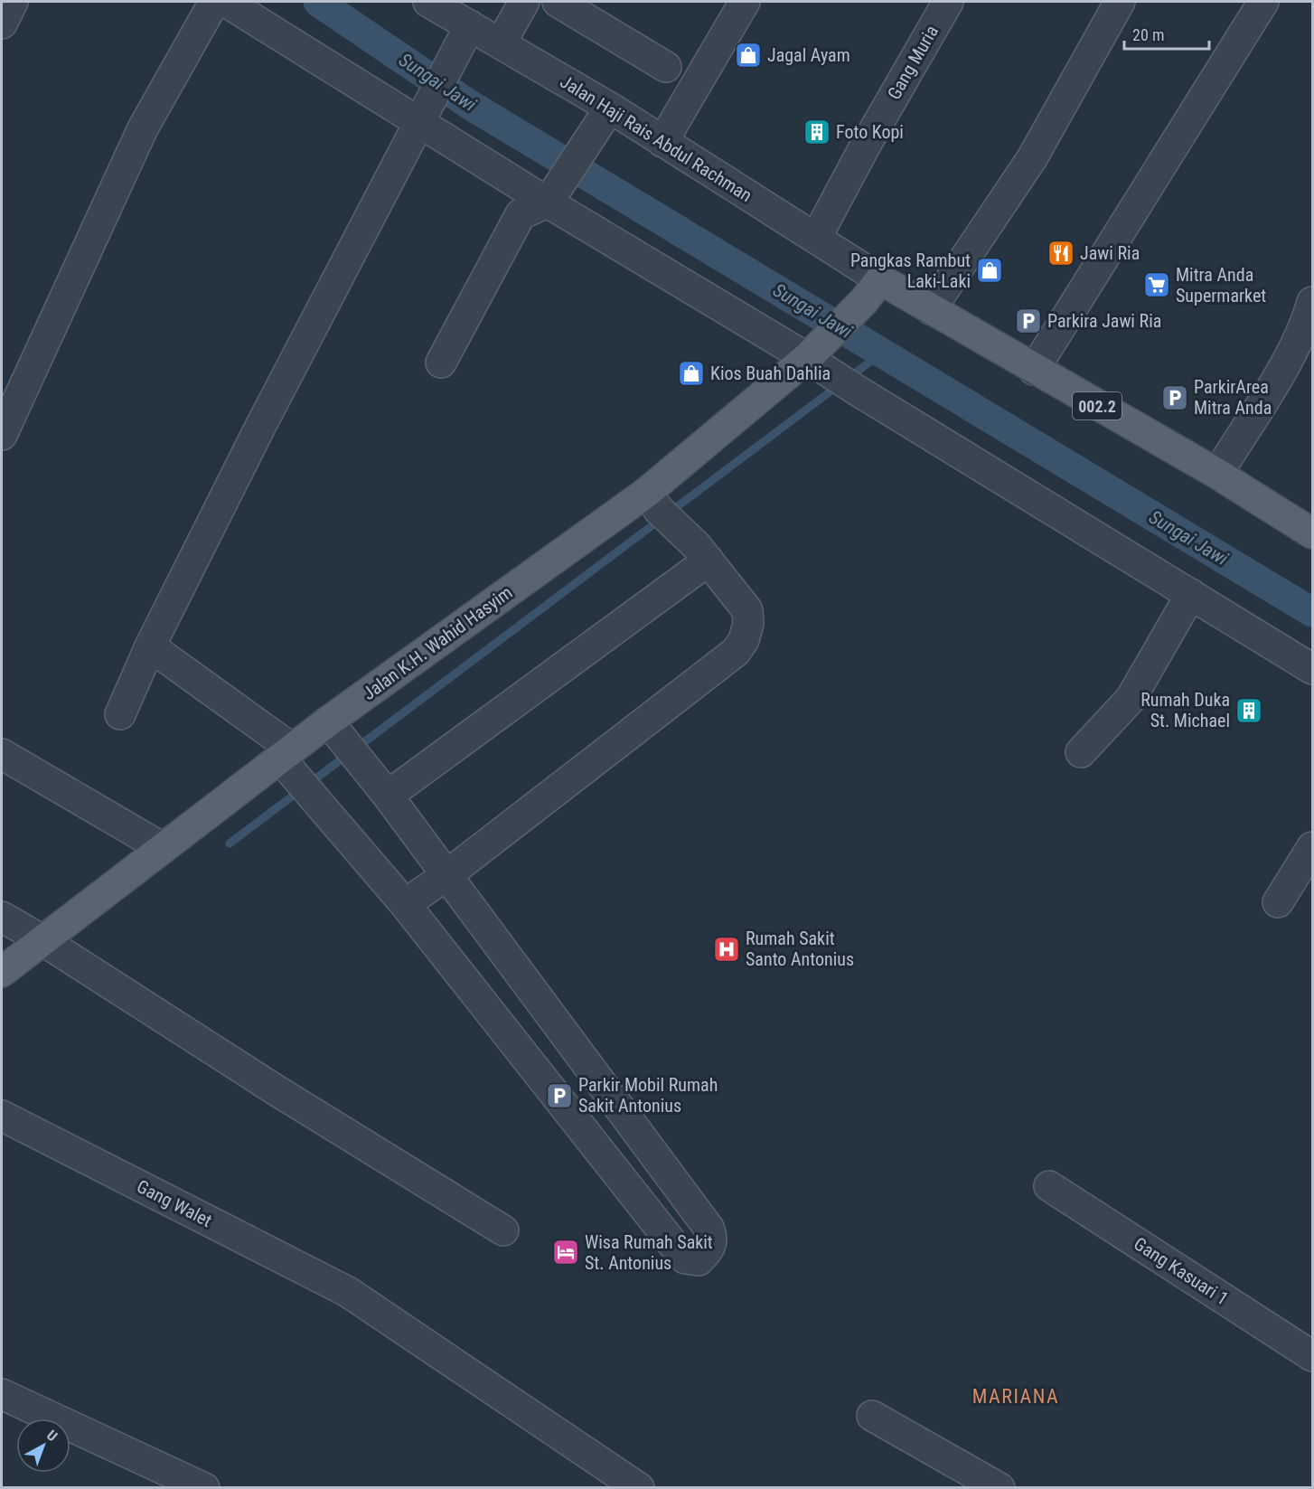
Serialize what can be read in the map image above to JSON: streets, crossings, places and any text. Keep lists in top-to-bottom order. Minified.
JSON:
{"streets":{"main road":["002.2","Jalan K.H. Wahid Hasyim"],"street":["Gang Muria","Jalan Haji Rais Abdul Rachman","Gang Walet","Gang Kasuari 1"]},"crossings":[["Gang Muria","Jalan Haji Rais Abdul Rachman"],["Jalan Haji Rais Abdul Rachman","002.2"],["Jalan Haji Rais Abdul Rachman","Jalan K.H. Wahid Hasyim"],["002.2","Jalan K.H. Wahid Hasyim"]],"districts":["MARIANA"],"water":["Sungai Jawi"],"places":{"shop":["Jagal Ayam","Pangkas Rambut Laki-Laki","Kios Buah Dahlia"],"building":["Foto Kopi","Rumah Duka St. Michael"],"restaurant":["Jawi Ria"],"supermarket":["Mitra Anda Supermarket"],"parking":["Parkira Jawi Ria","ParkirArea Mitra Anda","Parkir Mobil Rumah Sakit Antonius"],"hospital":["Rumah Sakit Santo Antonius"],"hotel":["Wisa Rumah Sakit St. Antonius"]},"scale_bar":"20 m","north":"top right"}
